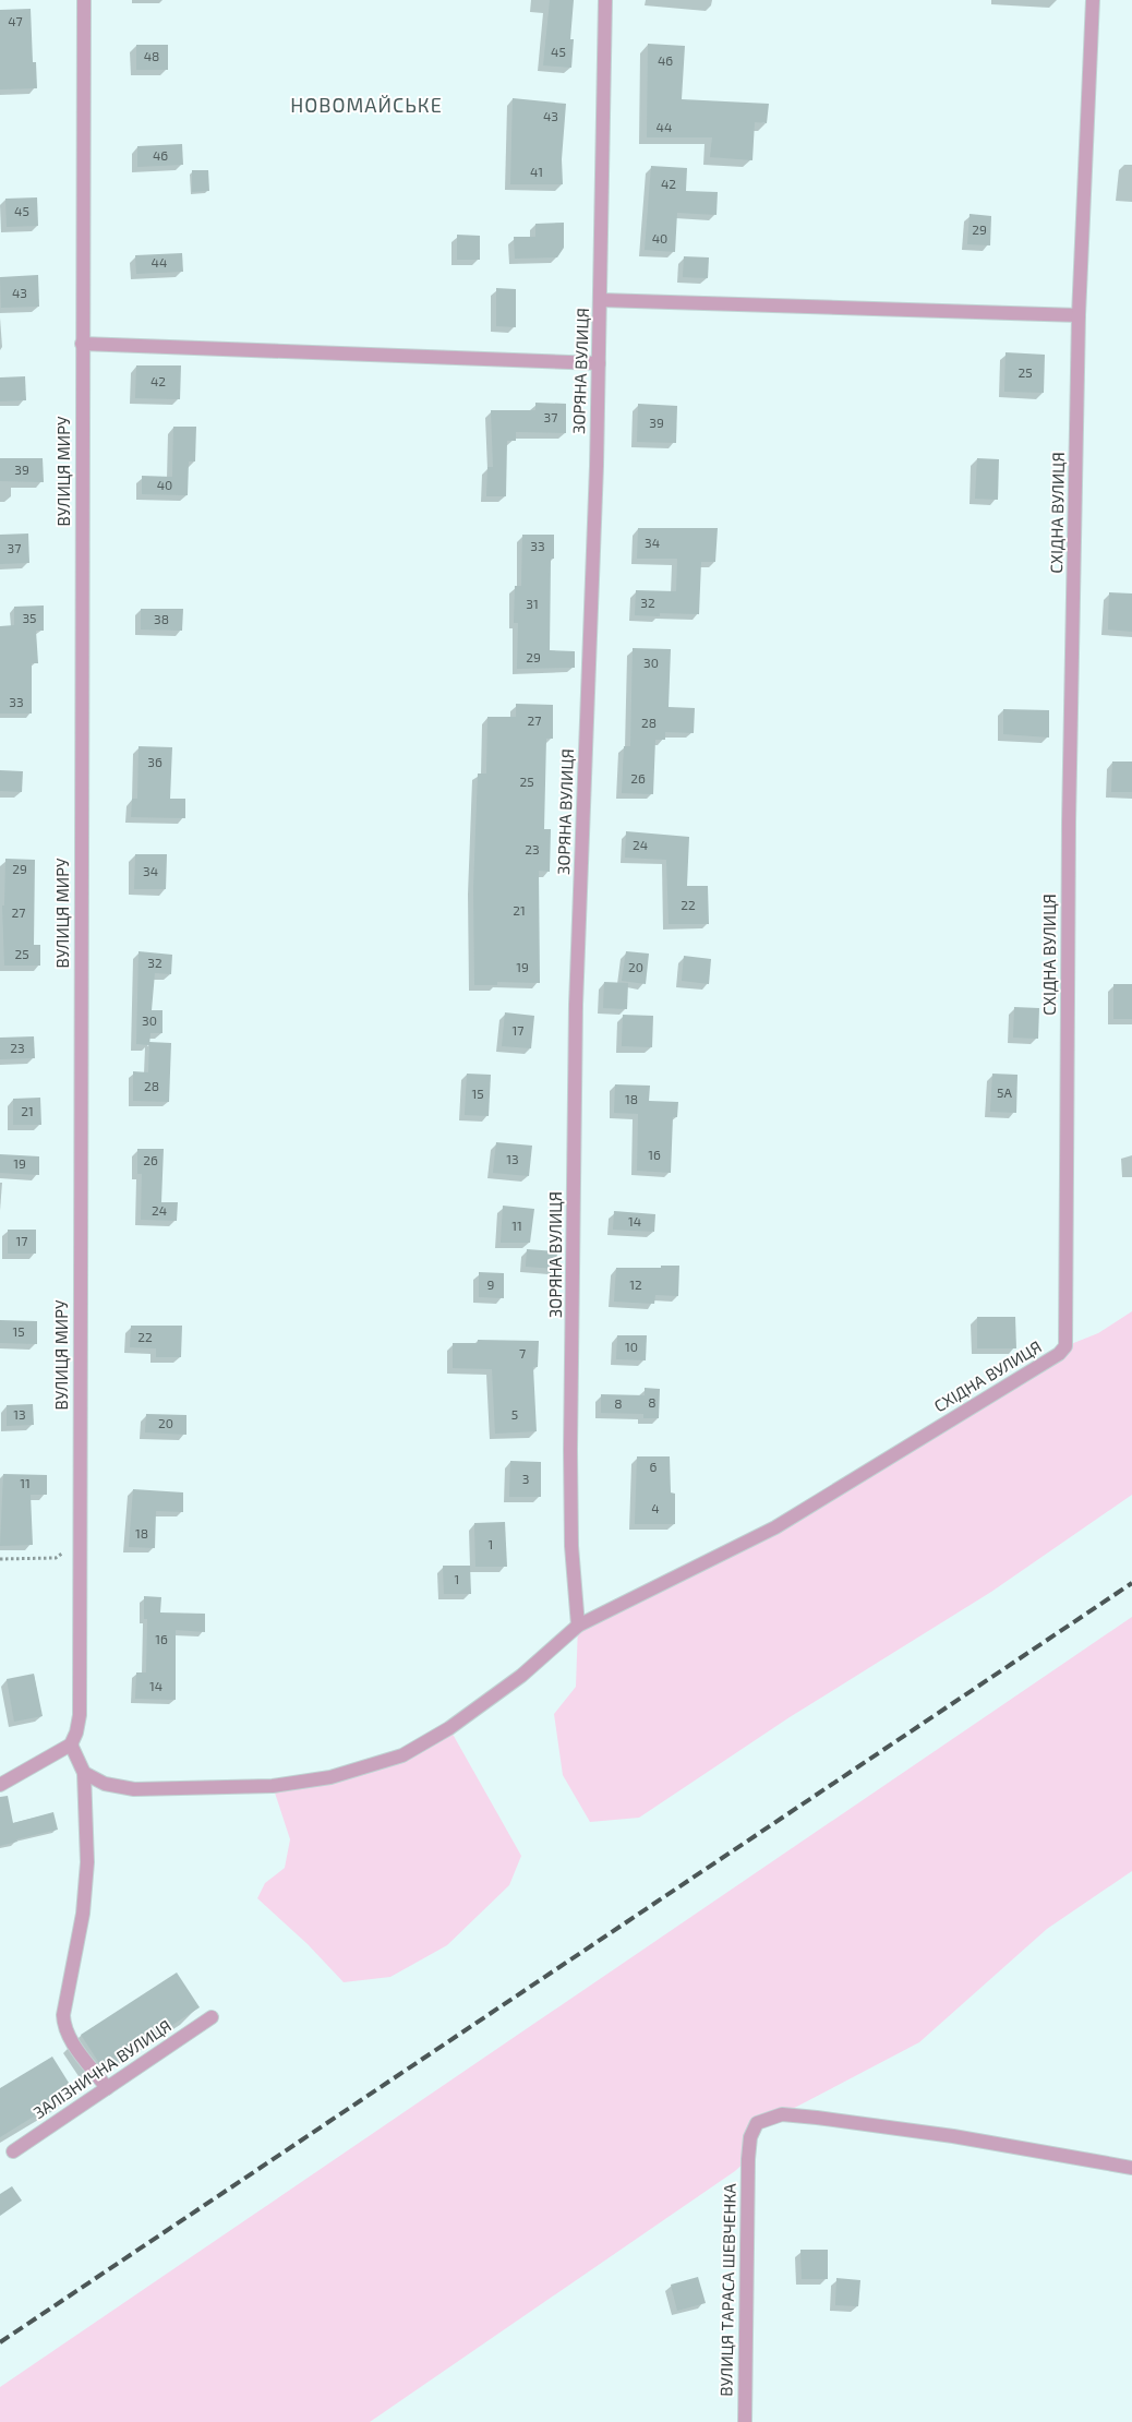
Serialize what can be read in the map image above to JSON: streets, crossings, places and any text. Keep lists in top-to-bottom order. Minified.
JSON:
{"streets":{"street":["ЗОРЯНА ВУЛИЦЯ","ВУЛИЦЯ МИРУ","СХІДНА ВУЛИЦЯ","ЗАЛІЗНИЧНА ВУЛИЦЯ","ВУЛИЦЯ ТАРАСА ШЕВЧЕНКА"]},"crossings":[["ЗОРЯНА ВУЛИЦЯ","СХІДНА ВУЛИЦЯ"]],"districts":["НОВОМАЙСЬКЕ"],"house_numbers":["47","45","48","46","43","44","46","41","42","45","29","40","44","43","25","42","37","39","39","40","34","33","37","32","31","35","38","29","30","33","27","28","36","26","25","24","23","29","34","22","21","27","25","32","19","20","30","17","23","28","5А","15","18","21","16","13","26","19","24","14","11","17","9","12","15","22","10","7","8","8","13","5","20","6","3","11","4","18","1","1","16","14"]}
